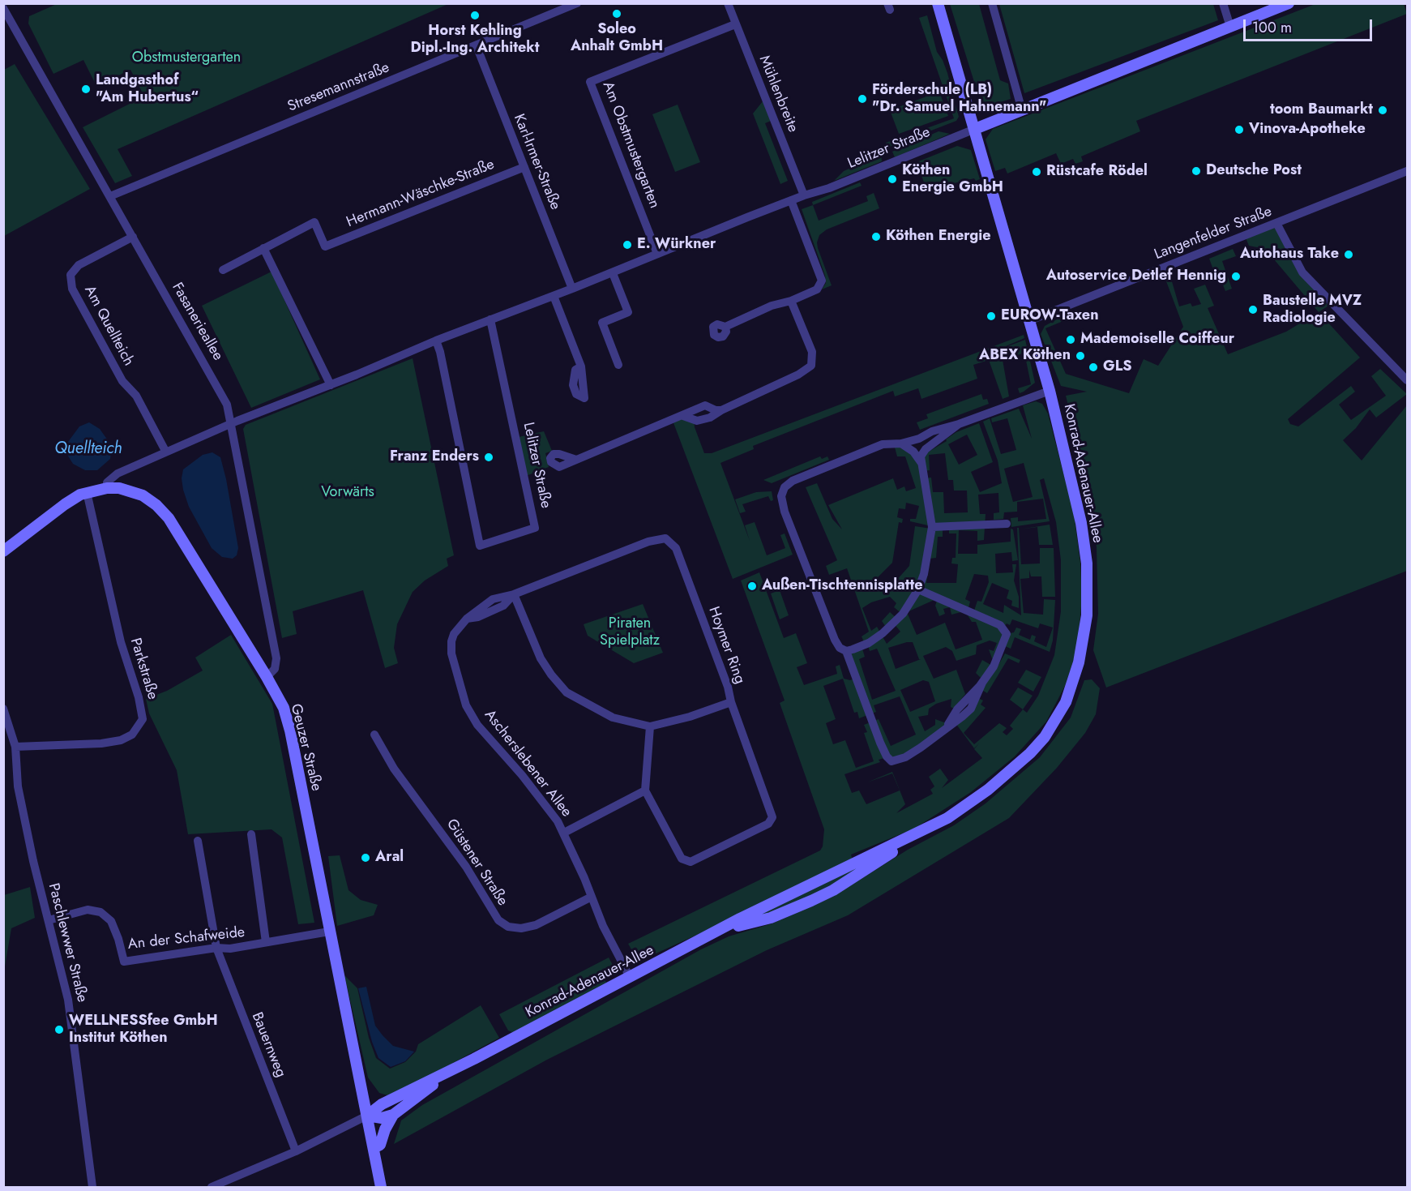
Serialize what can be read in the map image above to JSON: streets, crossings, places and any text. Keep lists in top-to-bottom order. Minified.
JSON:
{"streets":{"main road":["Lelitzer Straße","Konrad-Adenauer-Allee","Geuzer Straße"],"street":["Stresemannstraße","Mühlenbreite","Am Obstmustergarten","Karl-Irmer-Straße","Hermann-Wäschke-Straße","Langenfelder Straße","Fasanerieallee","Am Quellteich","Hoymer Ring","Parkstraße","Ascherslebener Allee","Güstener Straße","An der Schafweide","Paschlewwer Straße","Bauernweg"]},"crossings":[["Stresemannstraße","Karl-Irmer-Straße"],["Stresemannstraße","Fasanerieallee"],["Mühlenbreite","Am Obstmustergarten"],["Mühlenbreite","Lelitzer Straße"],["Am Obstmustergarten","Lelitzer Straße"],["Lelitzer Straße","Karl-Irmer-Straße"],["Lelitzer Straße","Fasanerieallee"],["Lelitzer Straße","Am Quellteich"],["Lelitzer Straße","Konrad-Adenauer-Allee"],["Lelitzer Straße","Geuzer Straße"],["Karl-Irmer-Straße","Hermann-Wäschke-Straße"],["Langenfelder Straße","Konrad-Adenauer-Allee"],["Fasanerieallee","Am Quellteich"],["Fasanerieallee","Geuzer Straße"],["Konrad-Adenauer-Allee","Geuzer Straße"],["Konrad-Adenauer-Allee","Ascherslebener Allee"],["Hoymer Ring","Ascherslebener Allee"],["Parkstraße","Geuzer Straße"],["Parkstraße","Paschlewwer Straße"],["Geuzer Straße","An der Schafweide"],["Ascherslebener Allee","Güstener Straße"],["An der Schafweide","Paschlewwer Straße"],["An der Schafweide","Bauernweg"]],"water":["Quellteich"],"parks":["Obstmustergarten","Vorwärts","Piraten Spielplatz"],"places":["Soleo Anhalt GmbH","Horst Kehling Dipl.-Ing. Architekt","Landgasthof \"Am Hubertus“","Förderschule (LB) \"Dr. Samuel Hahnemann\"","toom Baumarkt","Vinova-Apotheke","Deutsche Post","Rüstcafe Rödel","Köthen Energie GmbH","Köthen Energie","E. Würkner","Autohaus Take","Autoservice Detlef Hennig","Baustelle MVZ Radiologie","EUROW-Taxen","Mademoiselle Coiffeur","ABEX Köthen","GLS","Franz Enders","Außen-Tischtennisplatte","Aral","WELLNESSfee GmbH Institut Köthen"],"scale_bar":"100 m"}
